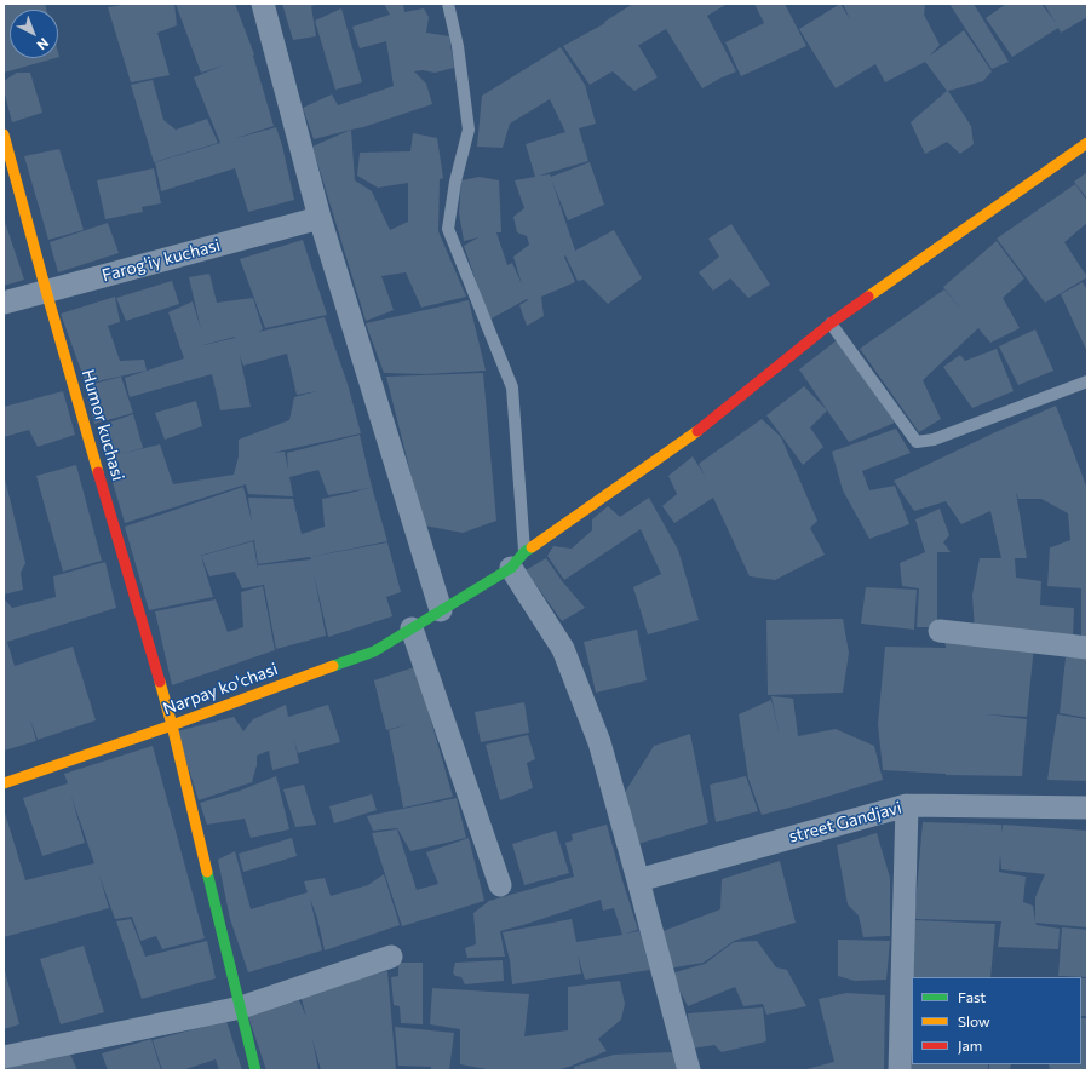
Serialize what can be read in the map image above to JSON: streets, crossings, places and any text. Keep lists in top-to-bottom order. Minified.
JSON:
{"streets":{"street":["Farog'iy kuchasi","Humor kuchasi","Narpay ko'chasi","street Gandjavi"]},"crossings":[["Farog'iy kuchasi","Humor kuchasi"],["Humor kuchasi","Narpay ko'chasi"]],"legend":["Fast","Slow","Jam"],"north":"bottom right"}
